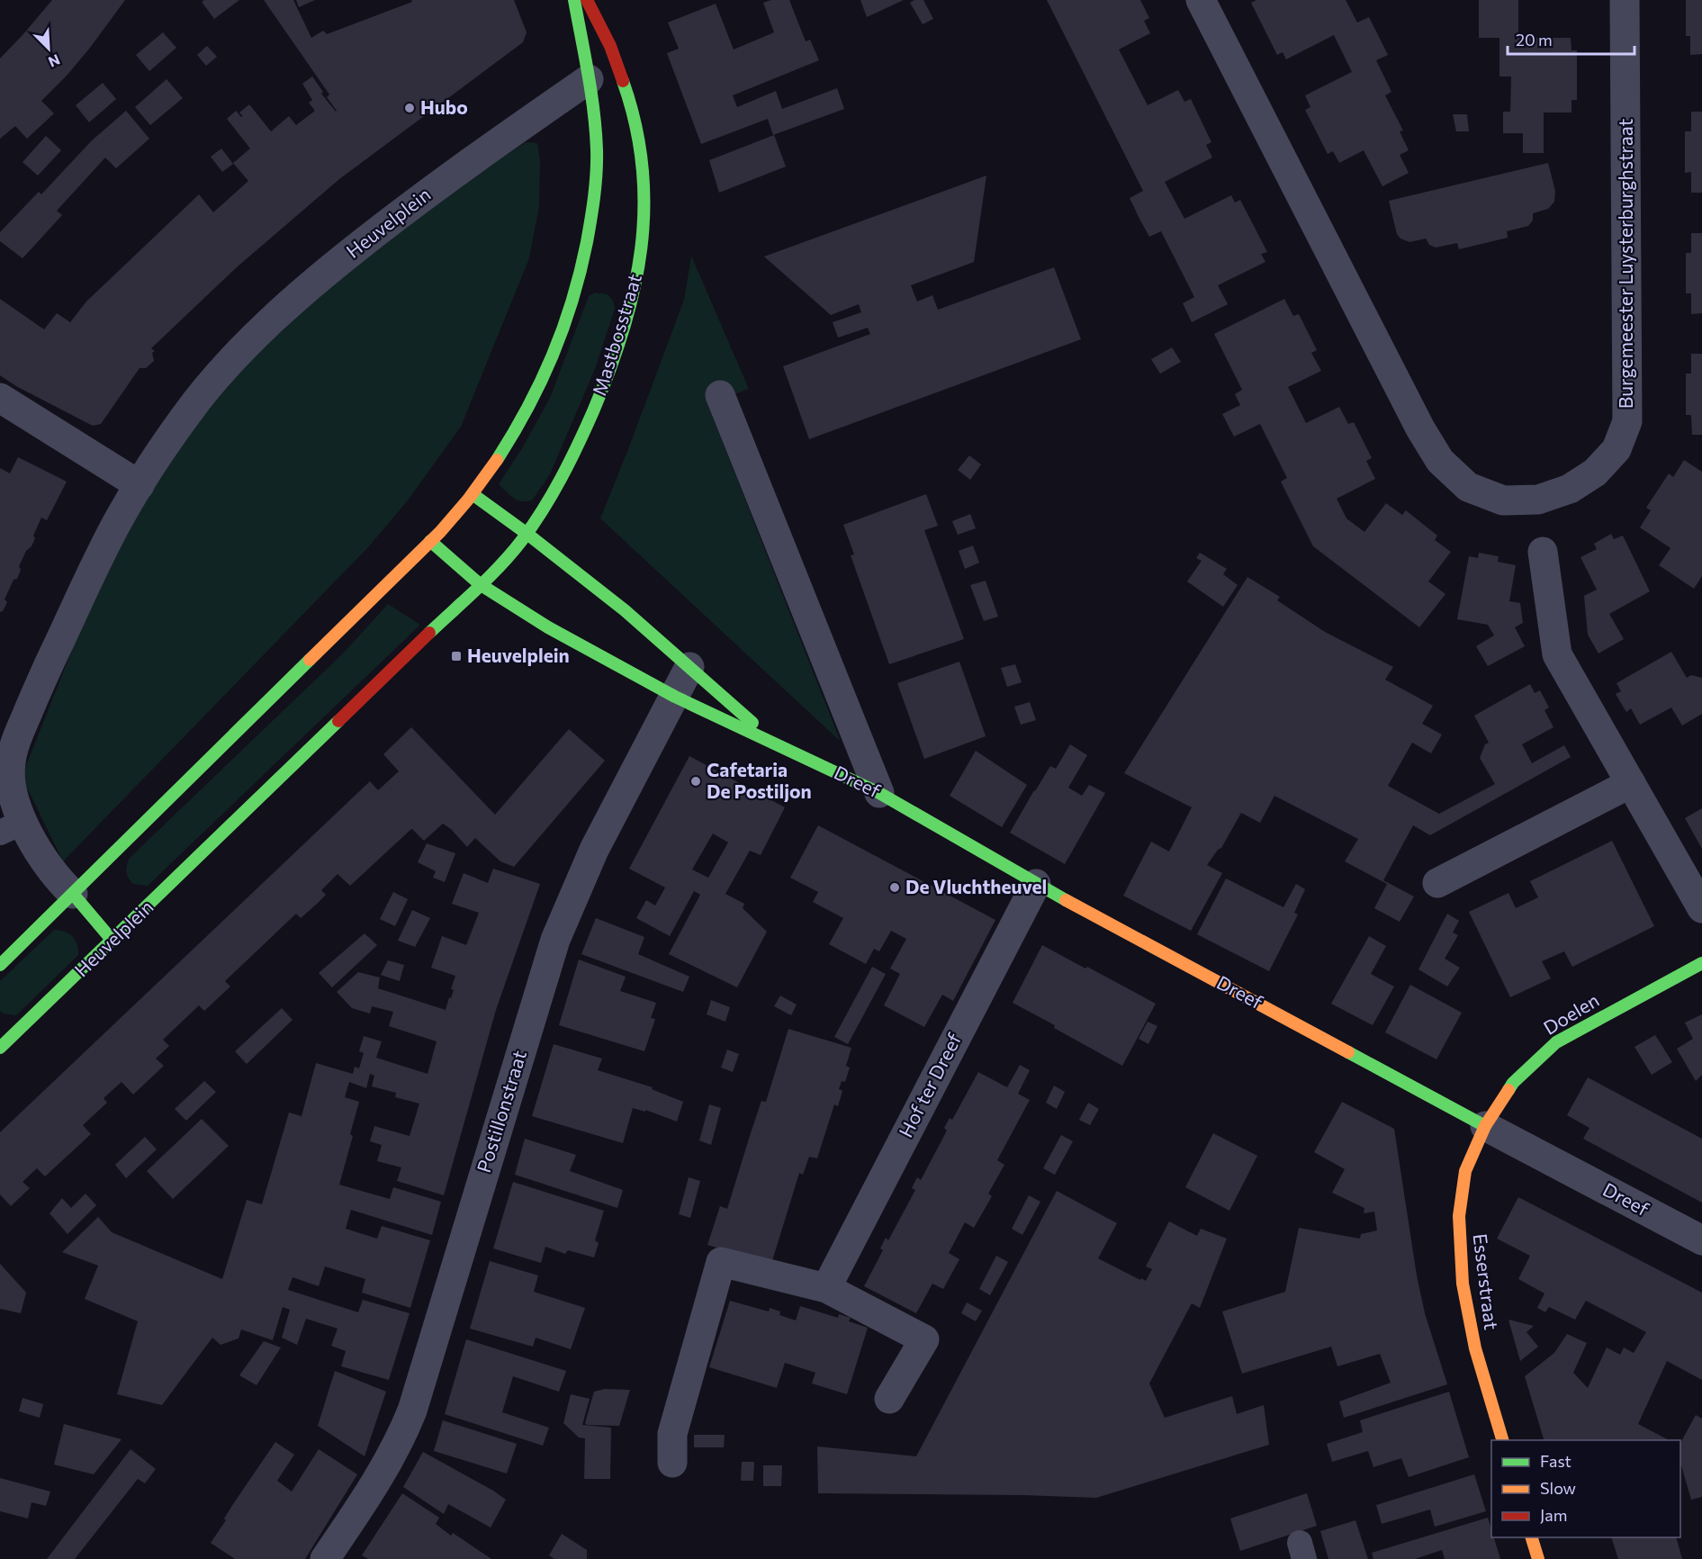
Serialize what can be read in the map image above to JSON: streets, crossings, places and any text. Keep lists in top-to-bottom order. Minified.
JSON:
{"streets":{"street":["Heuvelplein","Burgemeester Luysterburghstraat","Mastbosstraat","Dreef","Doelen","Hof ter Dreef","Postillonstraat","Esserstraat"]},"crossings":[["Heuvelplein","Mastbosstraat"],["Heuvelplein","Dreef"],["Mastbosstraat","Dreef"],["Dreef","Doelen"],["Dreef","Hof ter Dreef"],["Dreef","Postillonstraat"],["Dreef","Esserstraat"],["Doelen","Esserstraat"]],"places":{"other":["Hubo","Cafetaria De Postiljon","De Vluchtheuvel"],"transit":["Heuvelplein"]},"legend":["Fast","Slow","Jam"],"scale_bar":"20 m","north":"bottom right"}
